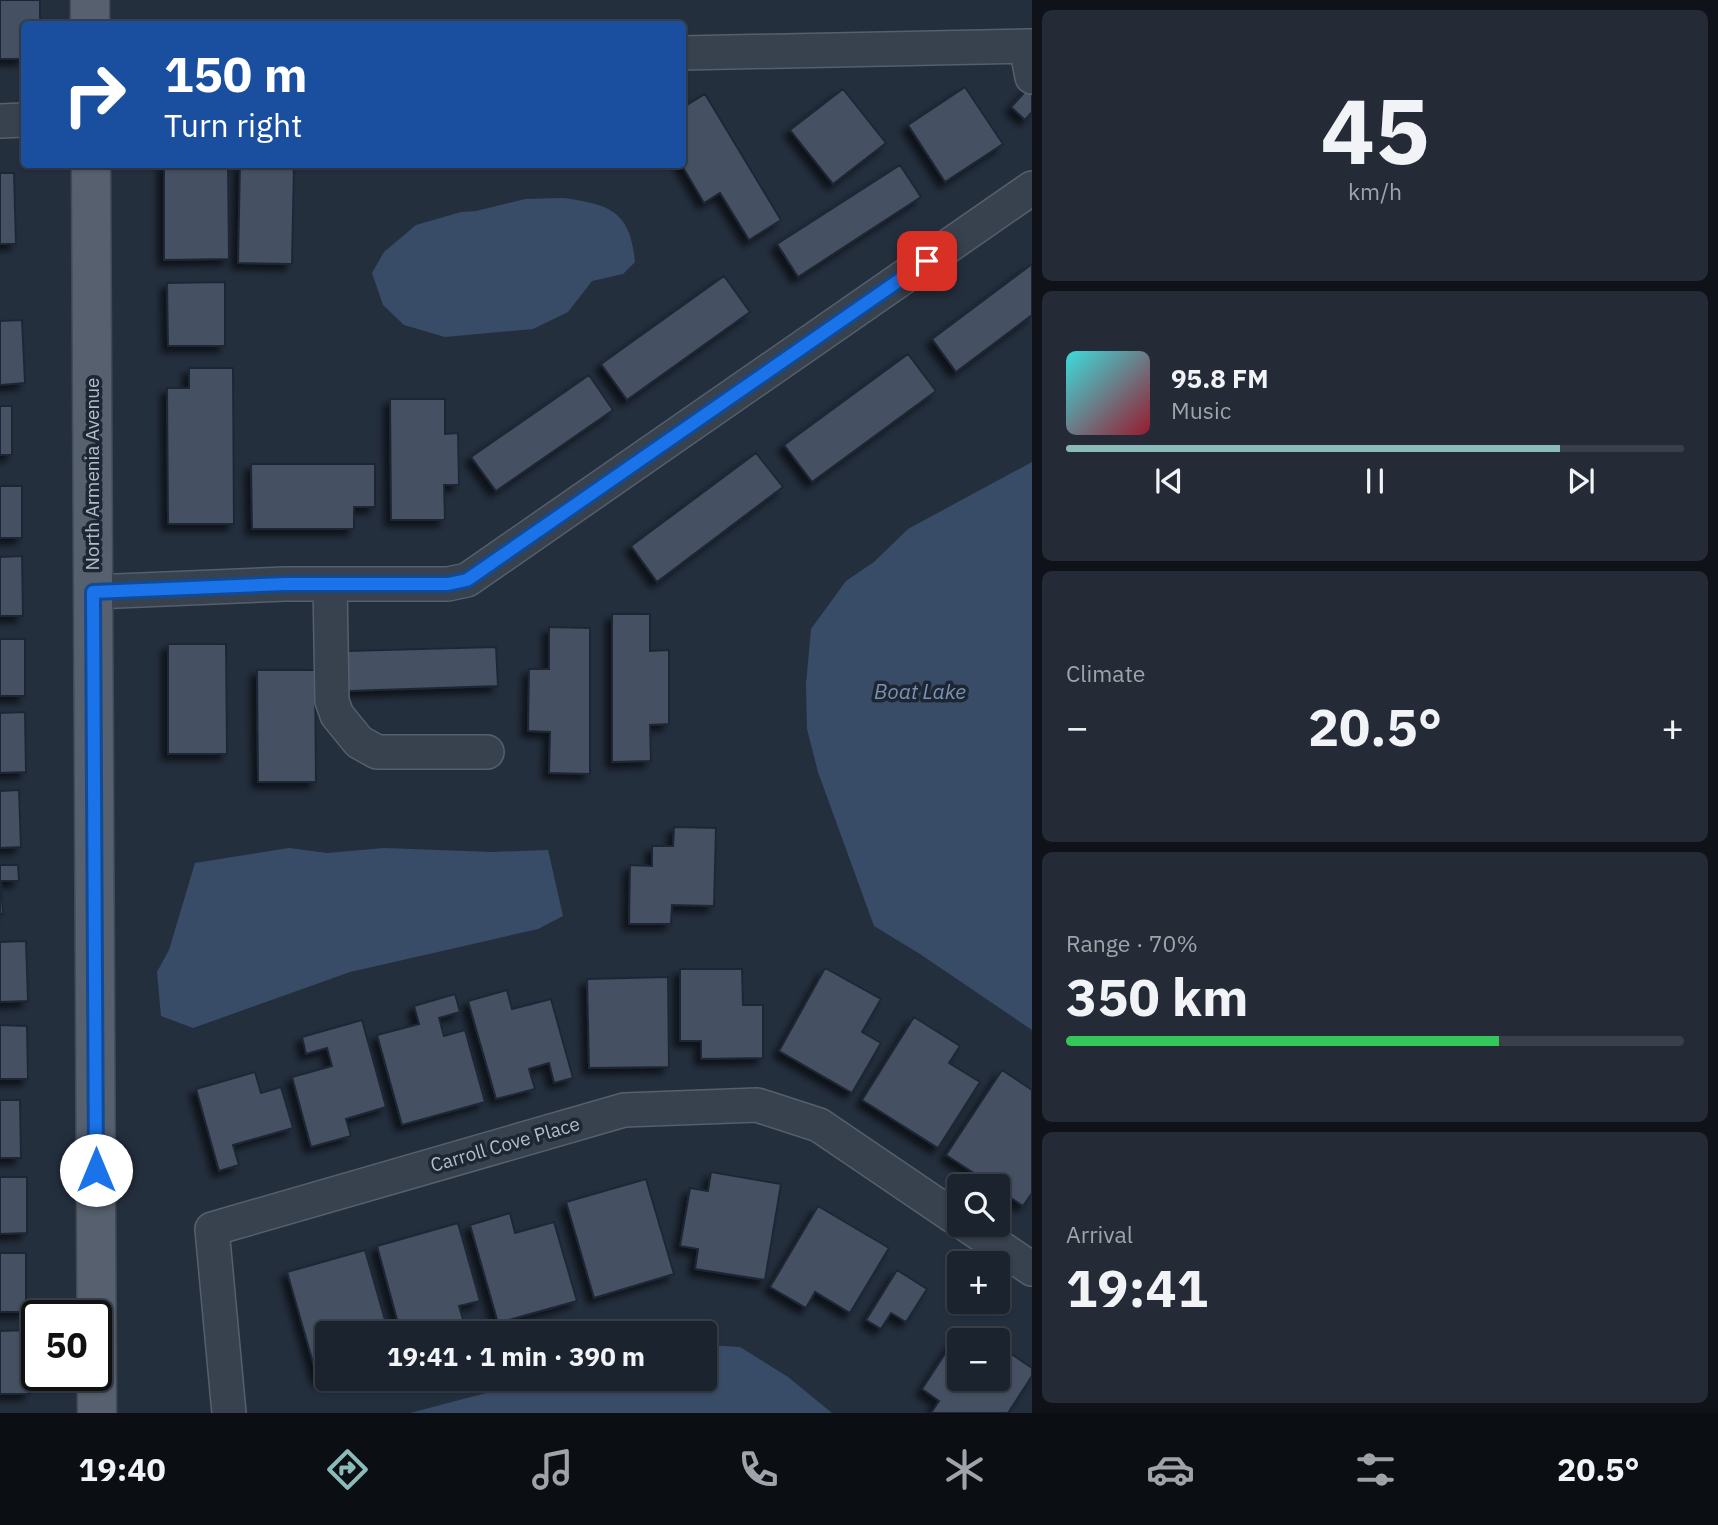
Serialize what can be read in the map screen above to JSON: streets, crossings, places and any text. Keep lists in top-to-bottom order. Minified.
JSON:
{"streets":{"main road":["North Armenia Avenue"],"street":["Carroll Cove Place"]},"water":["Boat Lake"],"page":{"tile":[["45","km/h"],"Climate",["Range · 70%","350 km"],["Arrival","19:41"]],"turn":["150 m","Turn right"],"song":["95.8 FM","Music"],"heat":["−","20.5°","+"],"map_buttons":["+","−"],"limit":"50","trip":"19:41 · 1 min · 390 m","tabs":["19:40","20.5°"]}}
